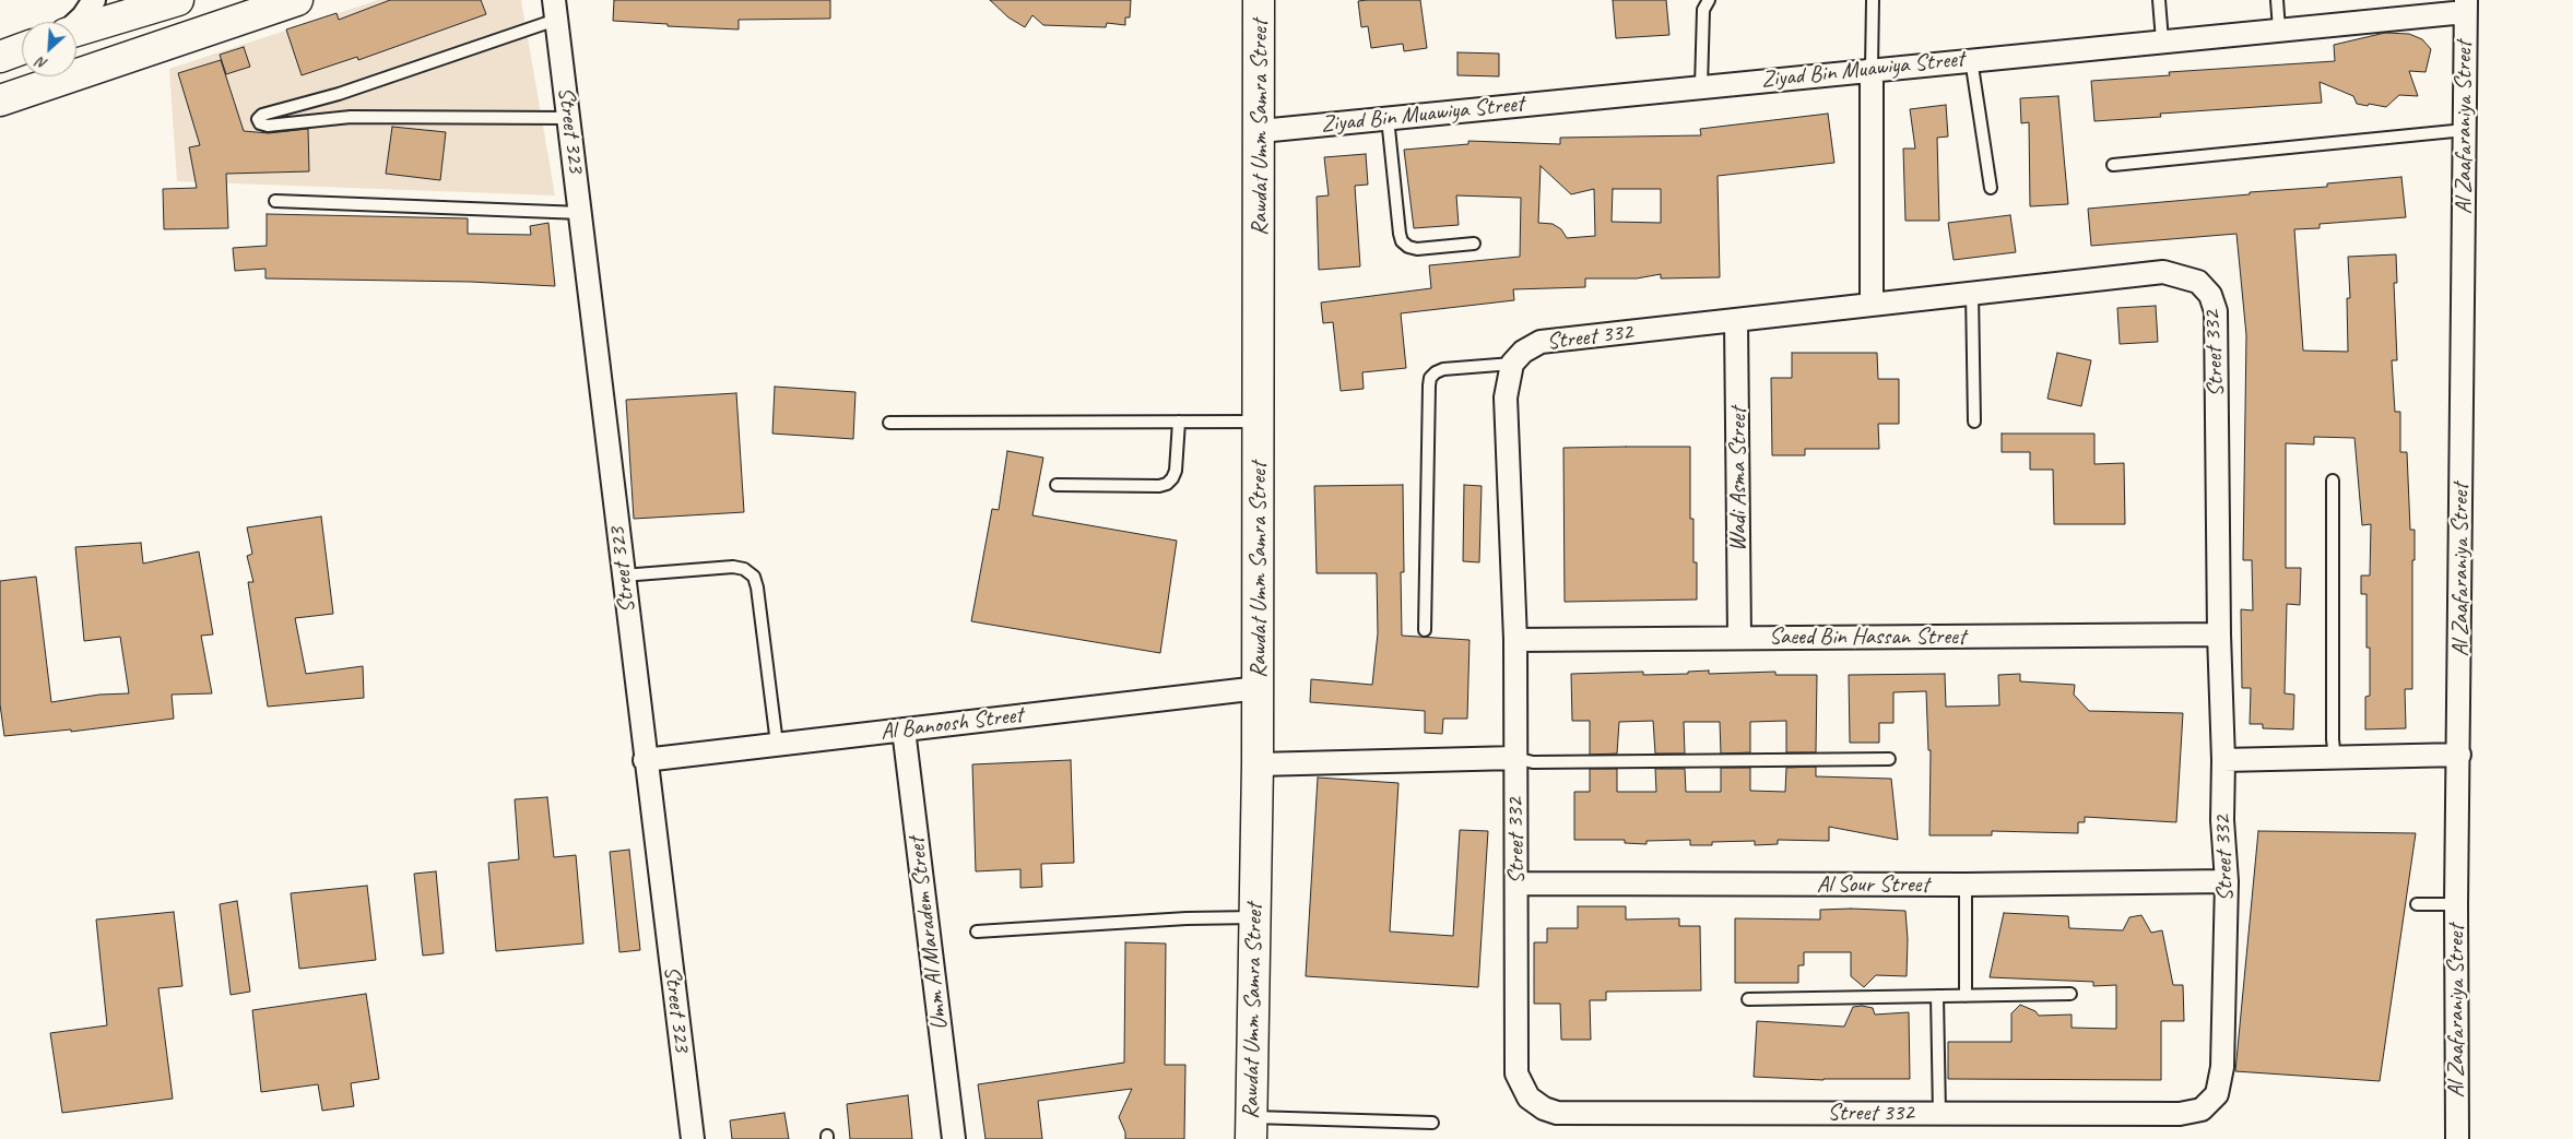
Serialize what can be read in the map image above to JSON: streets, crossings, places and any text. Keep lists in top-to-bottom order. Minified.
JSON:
{"streets":{"street":["Ziyad Bin Muawiya Street","Rawdat Umm Samra Street","Al Zaafaraniya Street","Street 323","Street 332","Wadi Asma Street","Saeed Bin Hassan Street","Al Banoosh Street","Al Sour Street","Umm Al Maradem Street"]},"crossings":[["Ziyad Bin Muawiya Street","Rawdat Umm Samra Street"],["Ziyad Bin Muawiya Street","Al Zaafaraniya Street"],["Rawdat Umm Samra Street","Al Banoosh Street"],["Street 323","Al Banoosh Street"],["Street 332","Wadi Asma Street"],["Street 332","Saeed Bin Hassan Street"],["Street 332","Al Sour Street"],["Wadi Asma Street","Saeed Bin Hassan Street"],["Al Banoosh Street","Umm Al Maradem Street"]],"north":"bottom left"}
